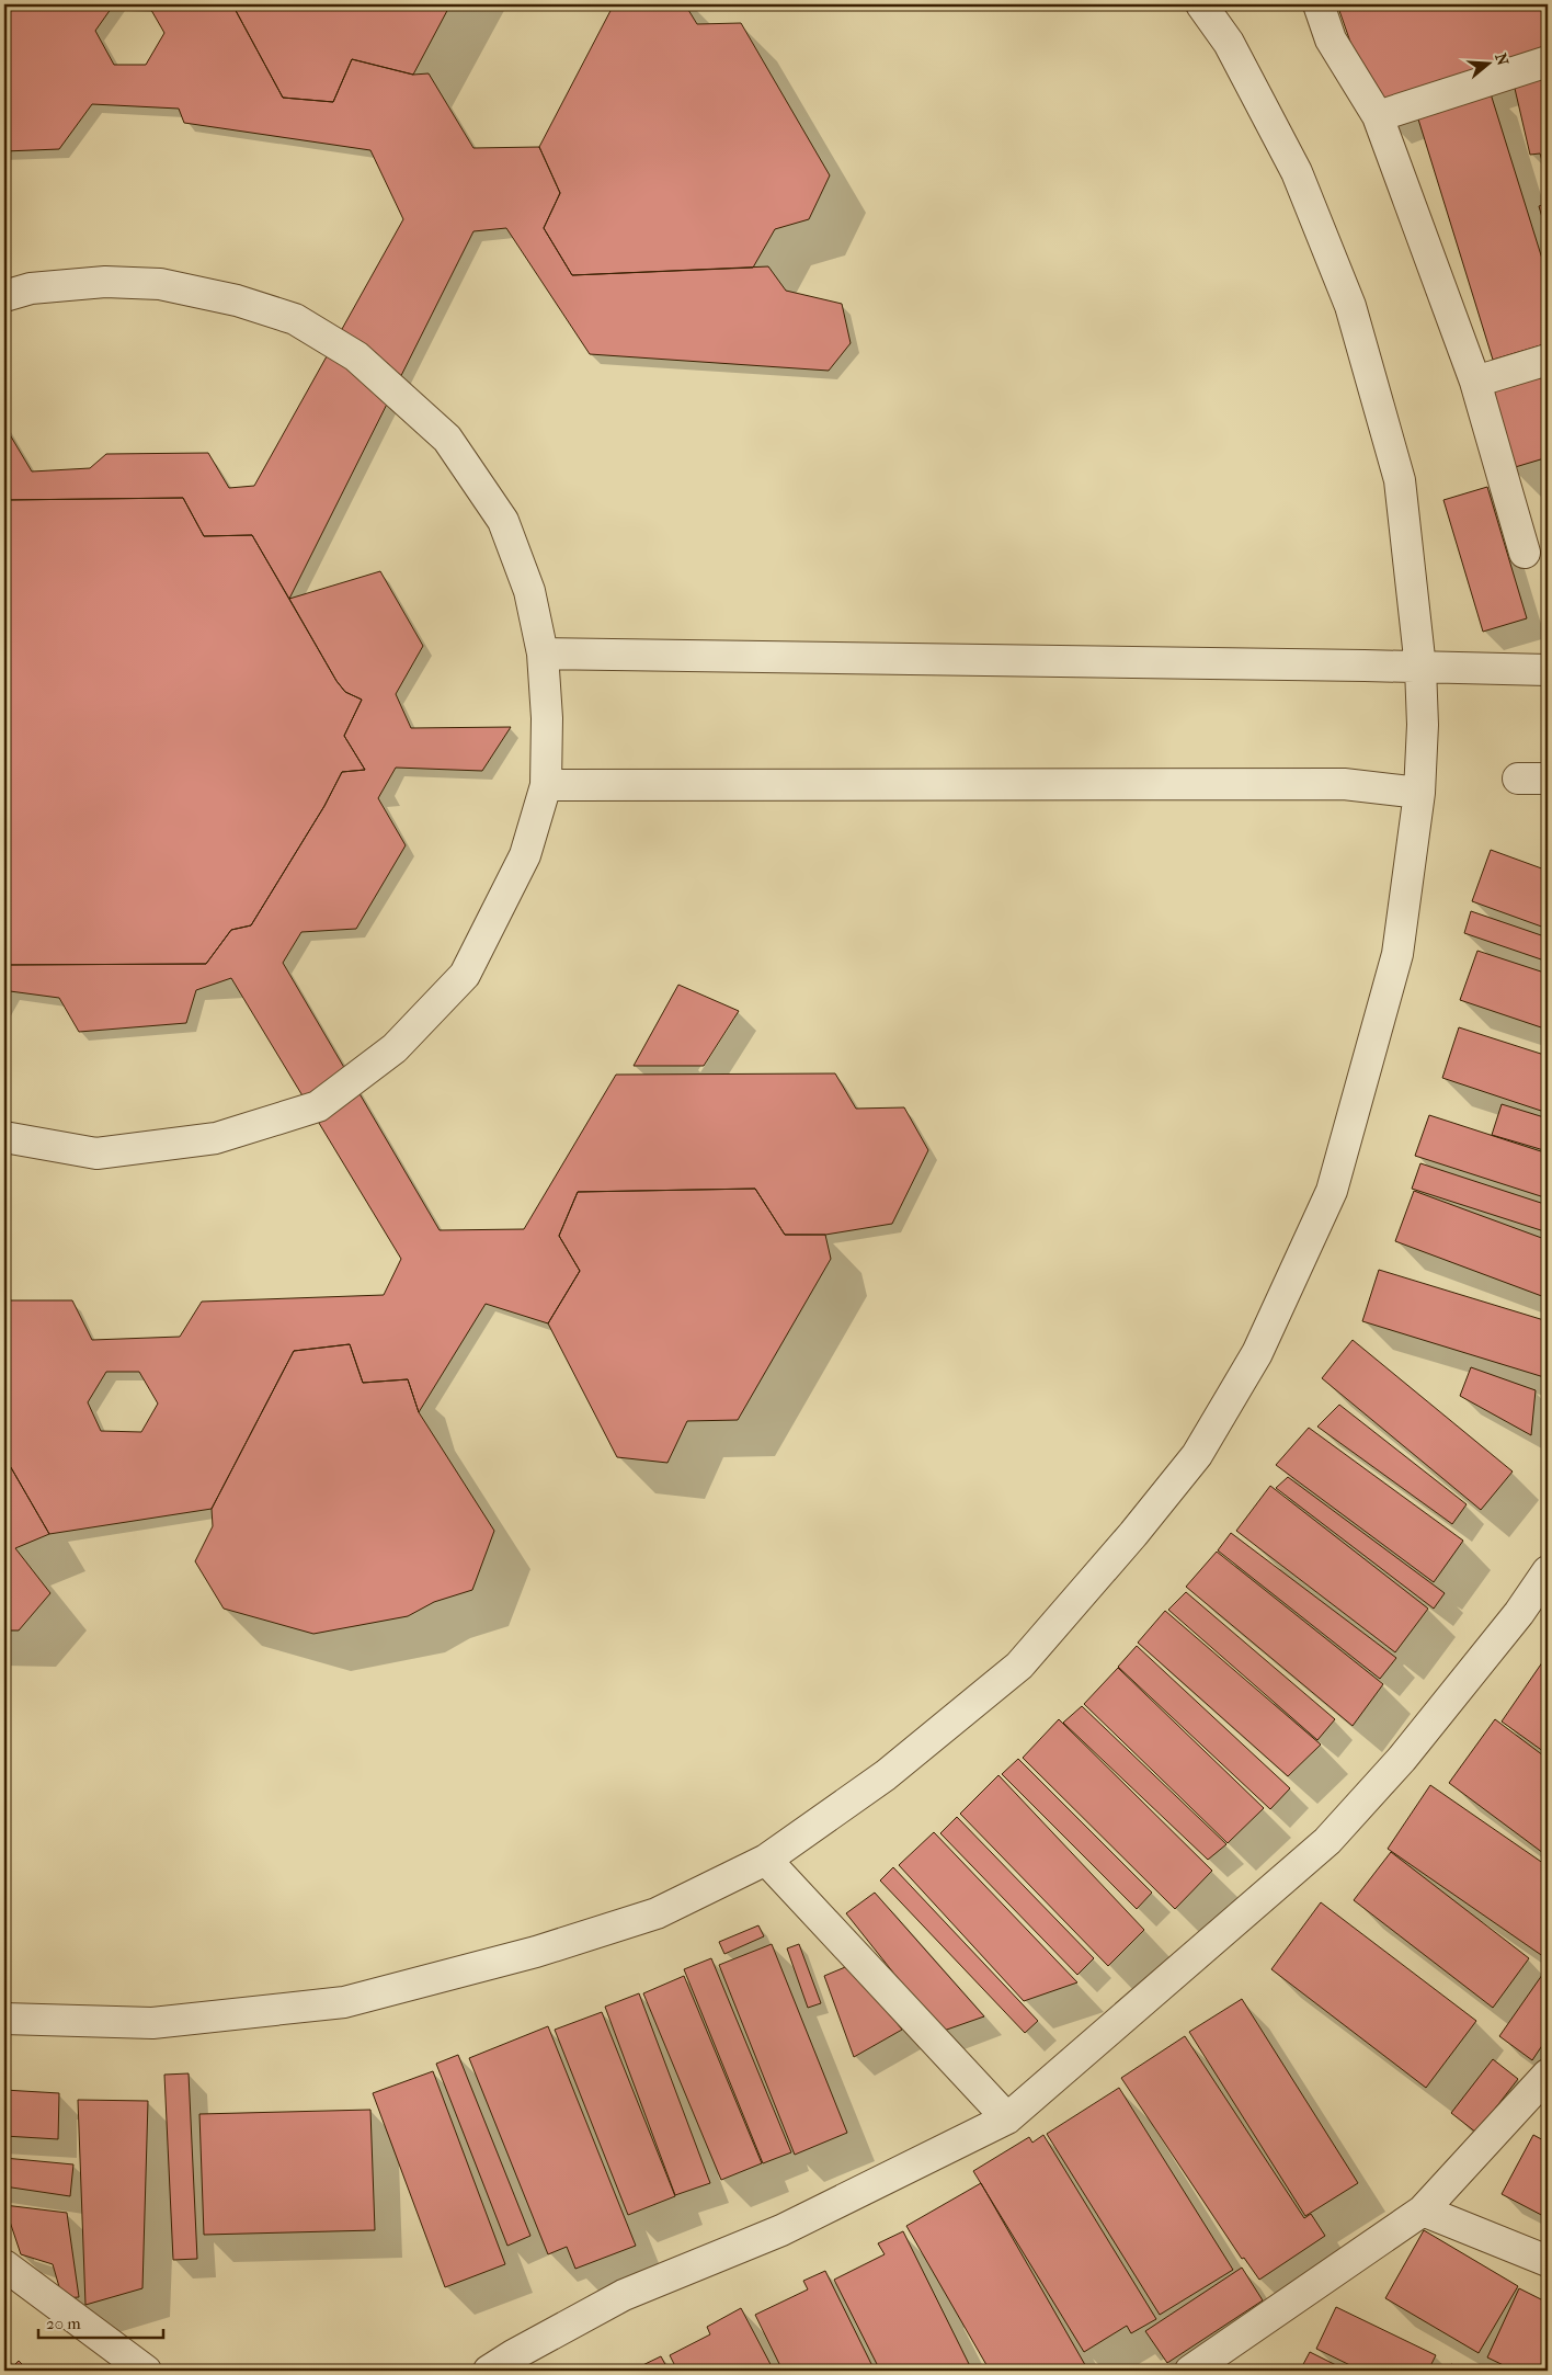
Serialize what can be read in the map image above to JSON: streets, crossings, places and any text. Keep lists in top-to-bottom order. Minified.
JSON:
{"scale_bar":"20 m","north":"right"}
